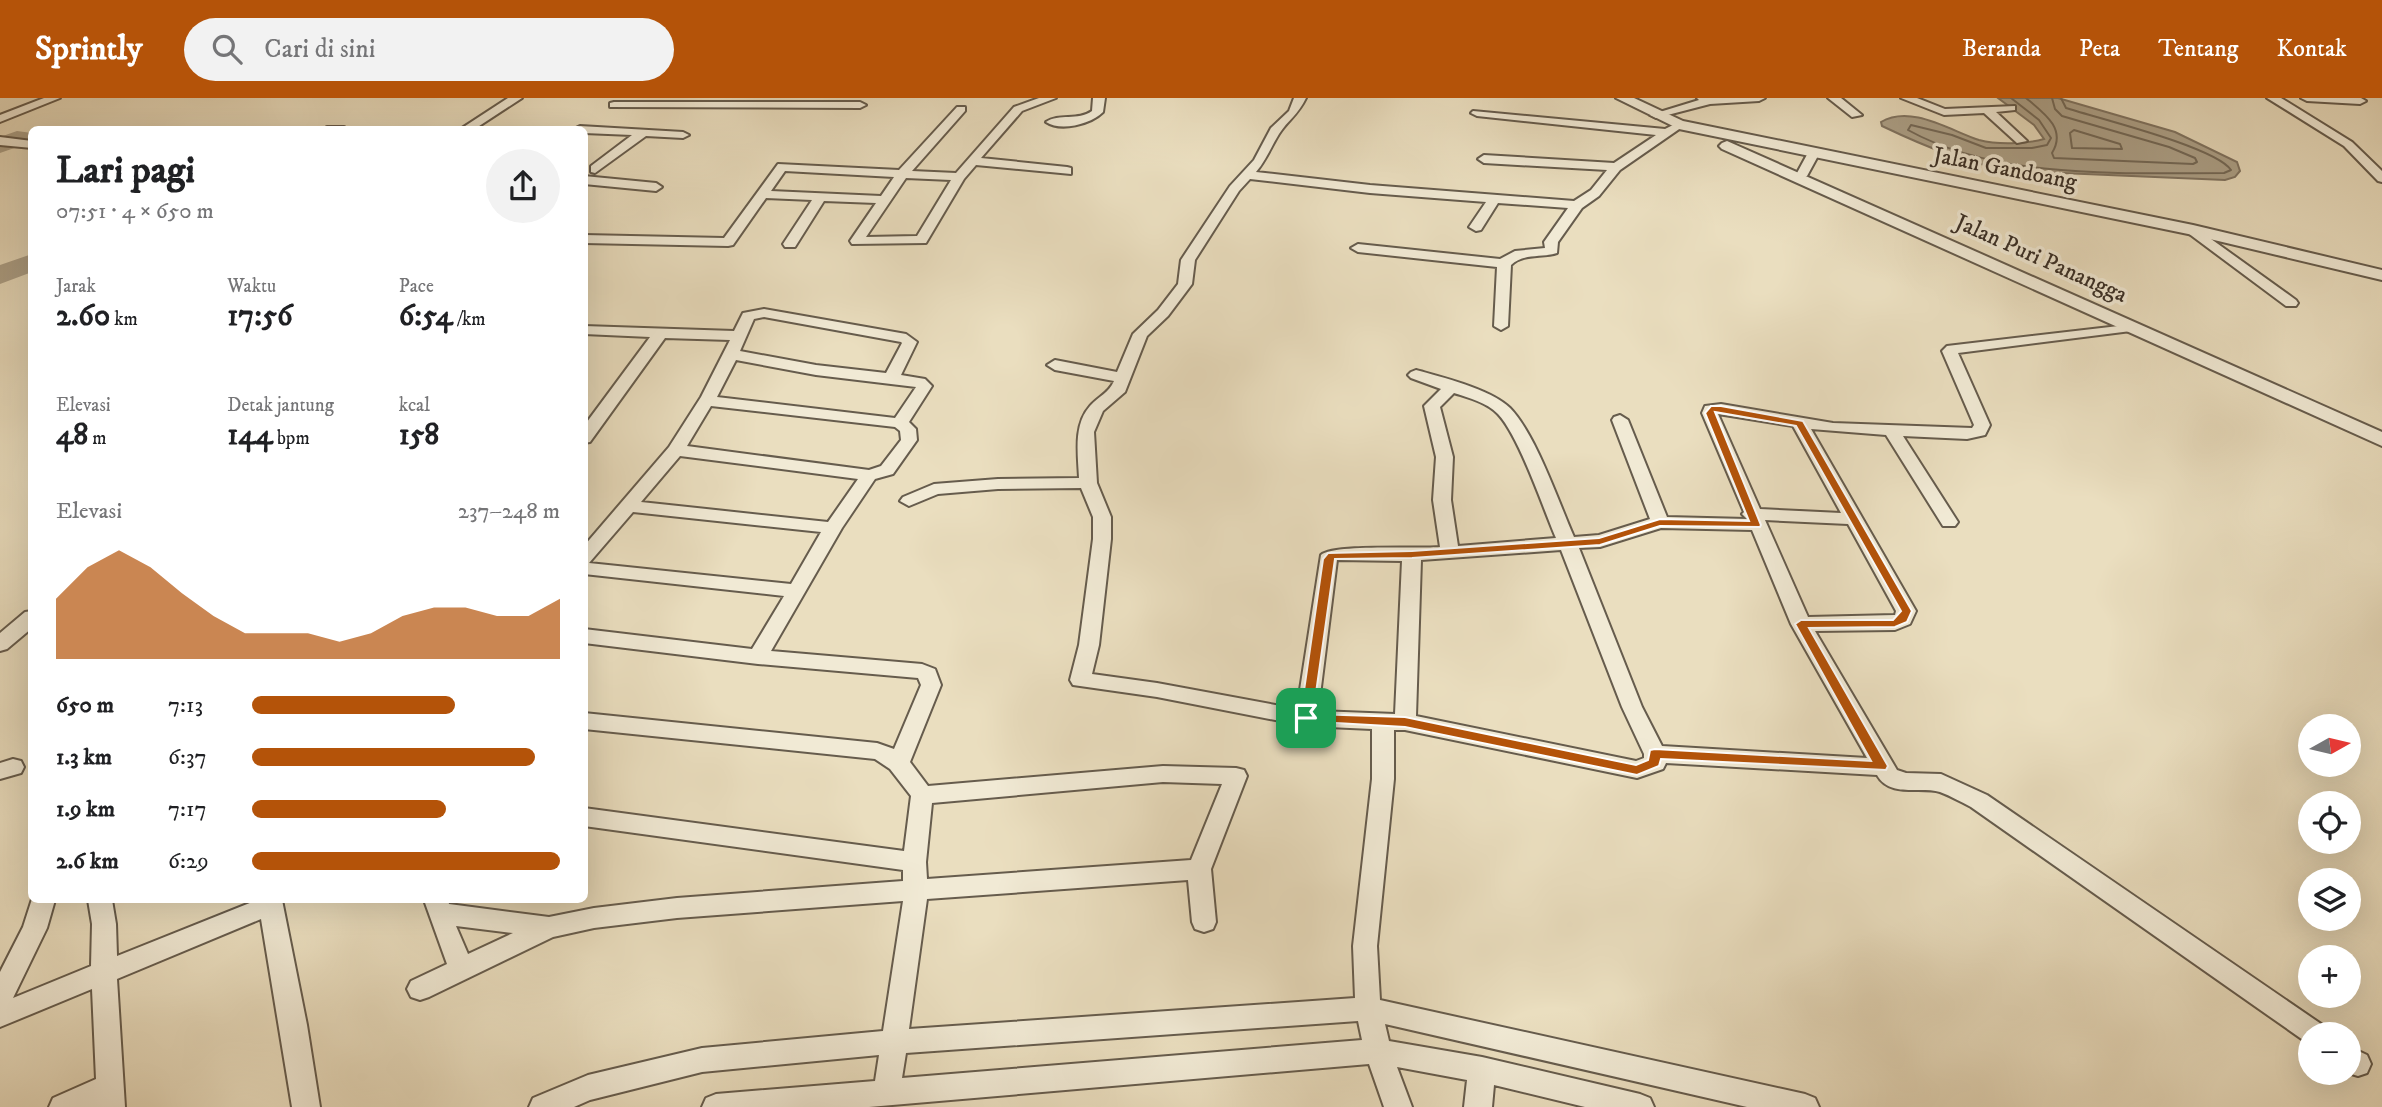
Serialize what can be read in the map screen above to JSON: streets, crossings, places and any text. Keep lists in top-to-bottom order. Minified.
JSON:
{"streets":{"street":["Jalan Gandoang","Jalan Puri Panangga"]},"crossings":[["Jalan Gandoang","Jalan Puri Panangga"]],"north":"right","page":{"header":"Sprintly","search":"Cari di sini","nav":["Beranda","Peta","Tentang","Kontak"],"heading":["Lari pagi","07:51 · 4 × 650 m"],"stats":[["Jarak","2.60 km"],["Waktu","17:56"],["Pace","6:54 /km"],["Elevasi","48 m"],["Detak jantung","144 bpm"],["kcal","158"]],"chart":["Elevasi","237–248 m"],"list":[{"name":"650 m","note":"7:13"},{"name":"1.3 km","note":"6:37"},{"name":"1.9 km","note":"7:17"},{"name":"2.6 km","note":"6:29"}],"map_buttons":["+","−"]}}
